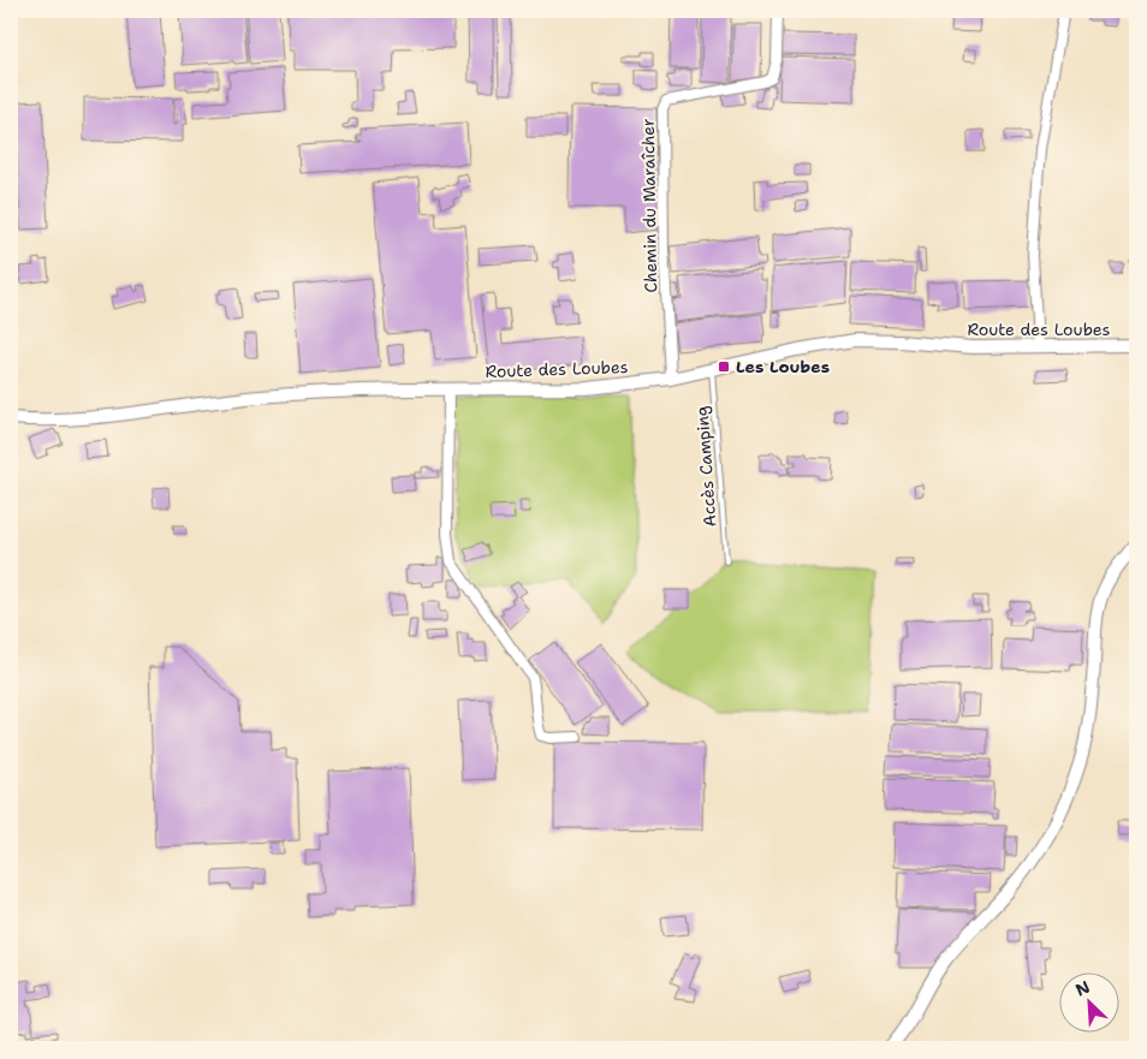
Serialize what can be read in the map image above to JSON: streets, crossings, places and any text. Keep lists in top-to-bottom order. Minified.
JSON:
{"streets":{"main road":["Route des Loubes"],"street":["Chemin du Maraîcher"],"lane":["Accès Camping"]},"crossings":[["Chemin du Maraîcher","Route des Loubes"],["Route des Loubes","Accès Camping"]],"places":{"transit":["Les Loubes"]},"north":"top left"}
